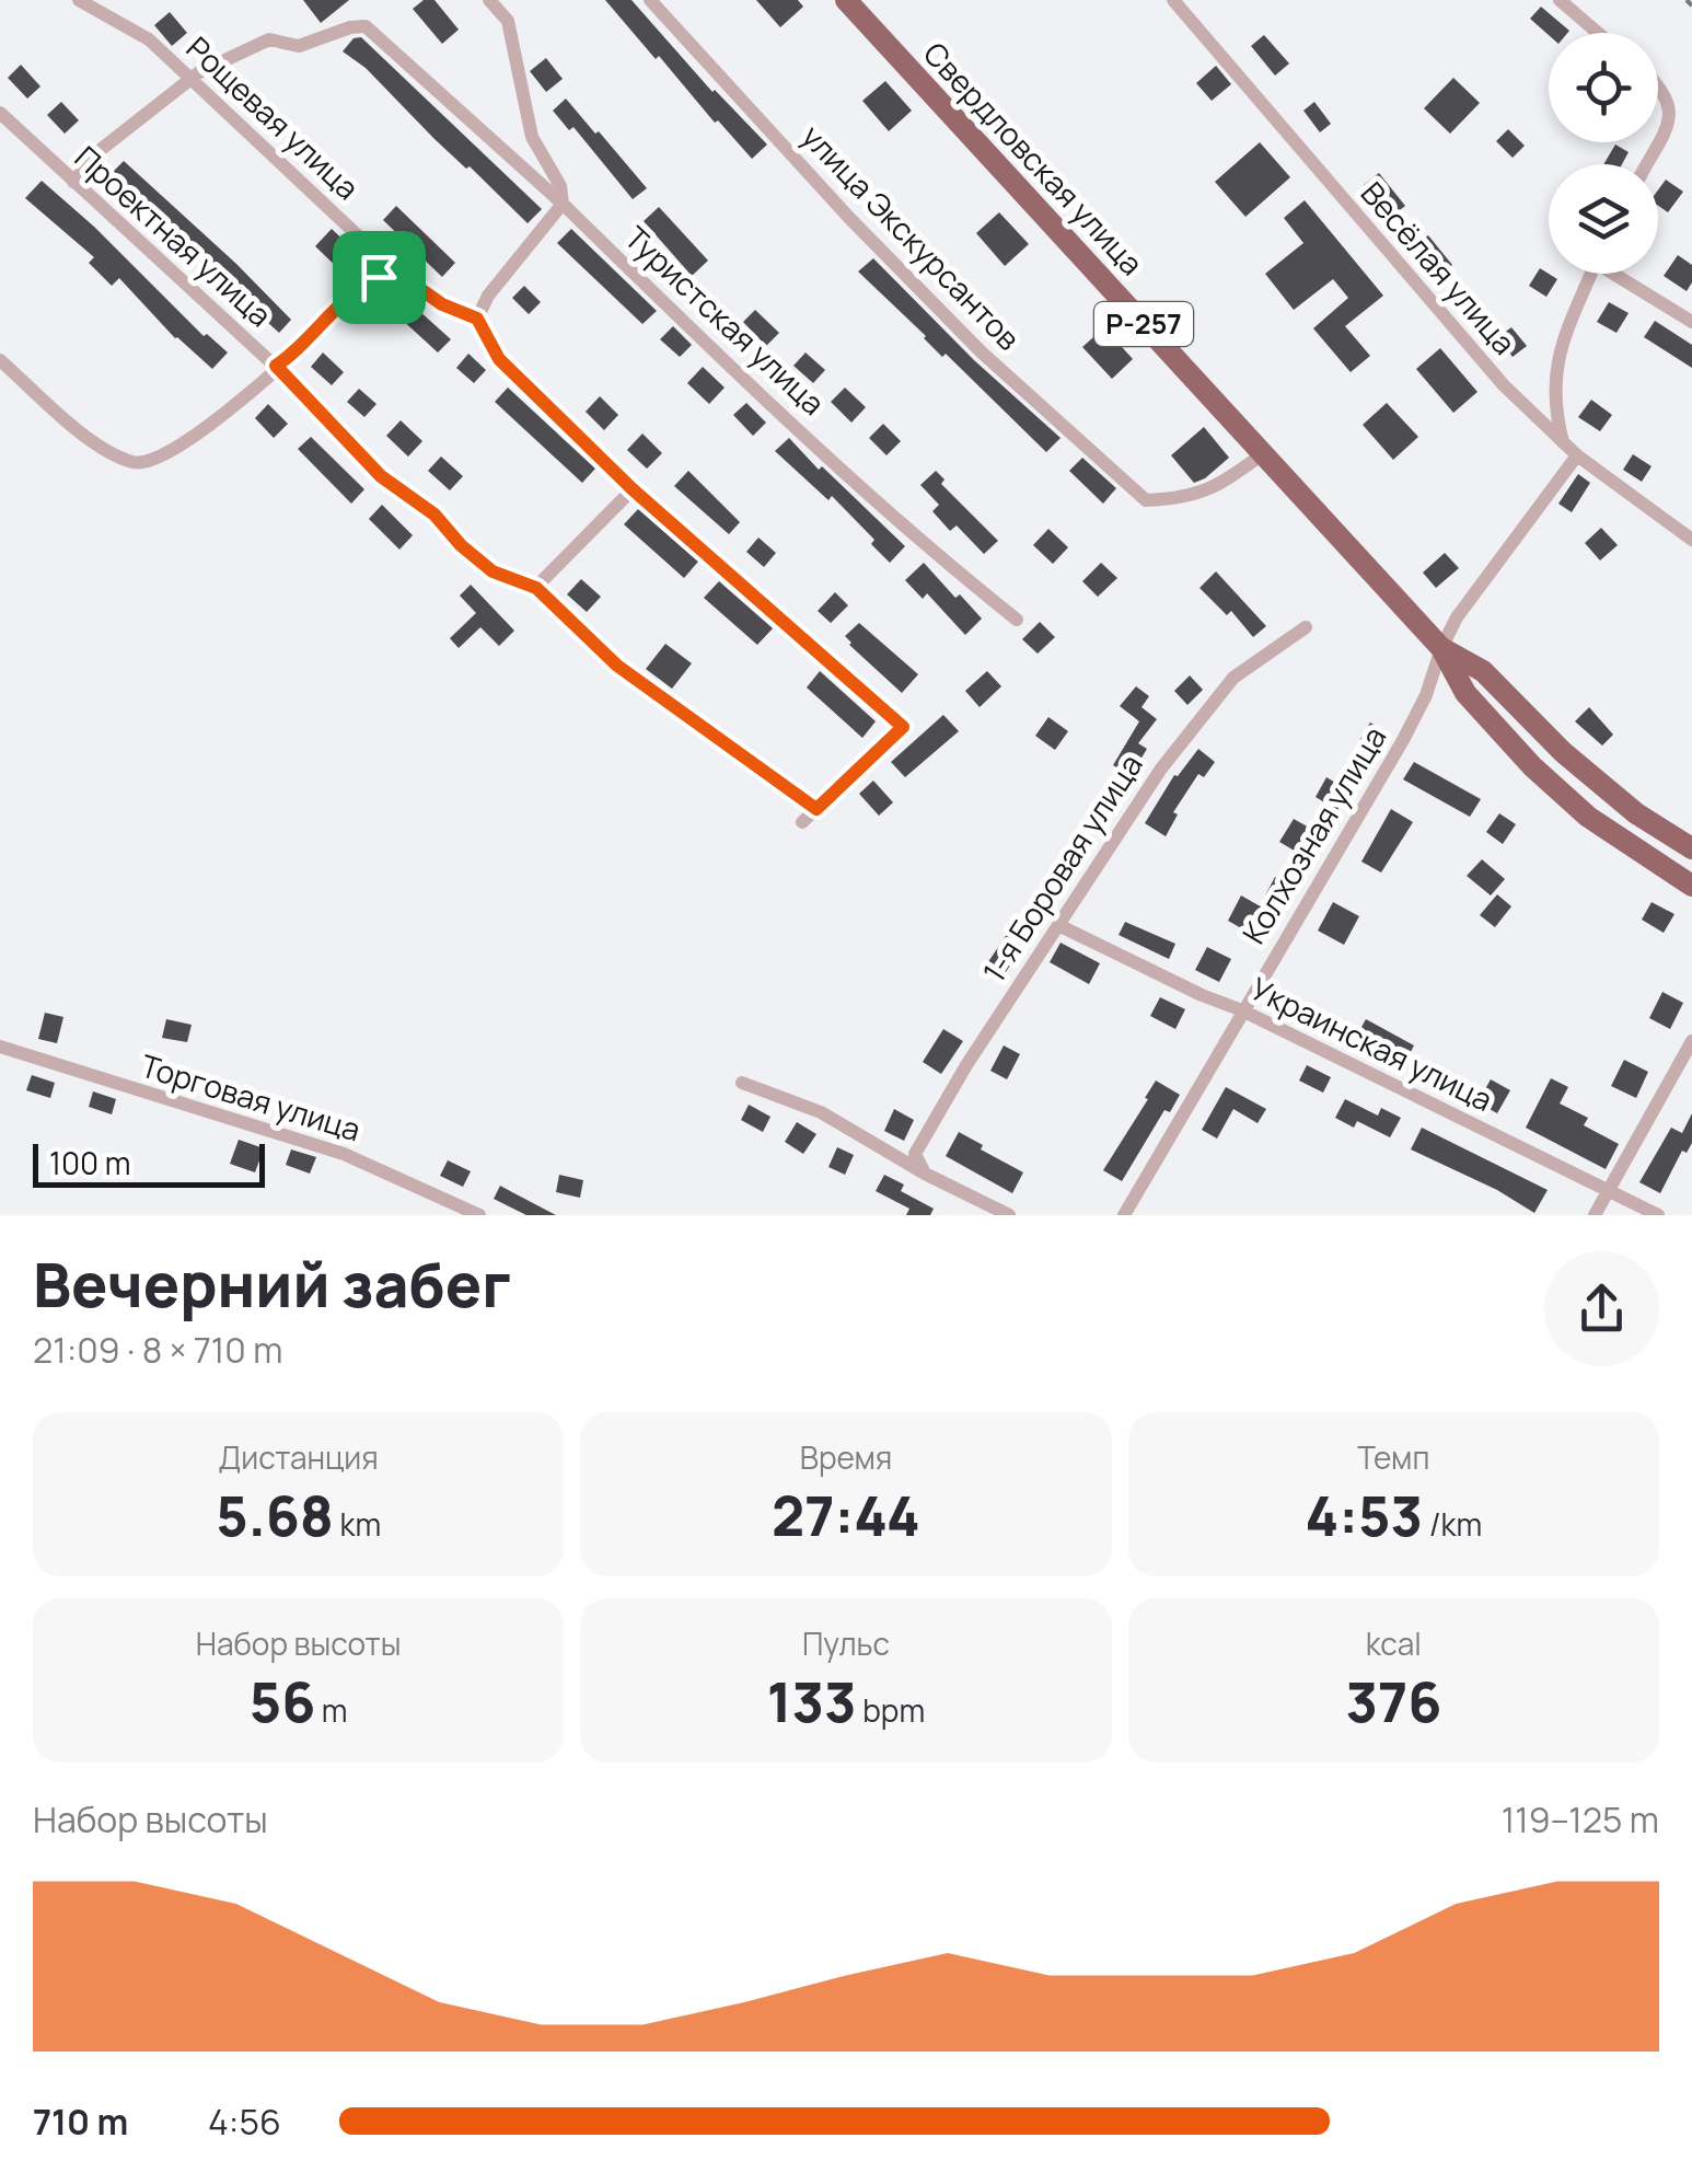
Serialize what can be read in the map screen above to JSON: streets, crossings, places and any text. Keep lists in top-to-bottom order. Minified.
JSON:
{"streets":{"highway":["Свердловская улица","Р-257"],"street":["Рощевая улица","Проектная улица","улица Экскурсантов","Весёлая улица","Туристская улица","Колхозная улица","1-я Боровая улица","Украинская улица","Торговая улица"]},"crossings":[["Свердловская улица","улица Экскурсантов"],["Свердловская улица","Колхозная улица"],["Весёлая улица","Колхозная улица"],["Колхозная улица","Украинская улица"],["1-я Боровая улица","Украинская улица"]],"scale_bar":"100 m","page":{"scale":"100 m","heading":["Вечерний забег","21:09 · 8 × 710 m"],"stats":[["Дистанция","5.68 km"],["Время","27:44"],["Темп","4:53 /km"],["Набор высоты","56 m"],["Пульс","133 bpm"],["kcal","376"]],"chart":["Набор высоты","119–125 m"],"list":[{"name":"710 m","note":"4:56"}]}}
